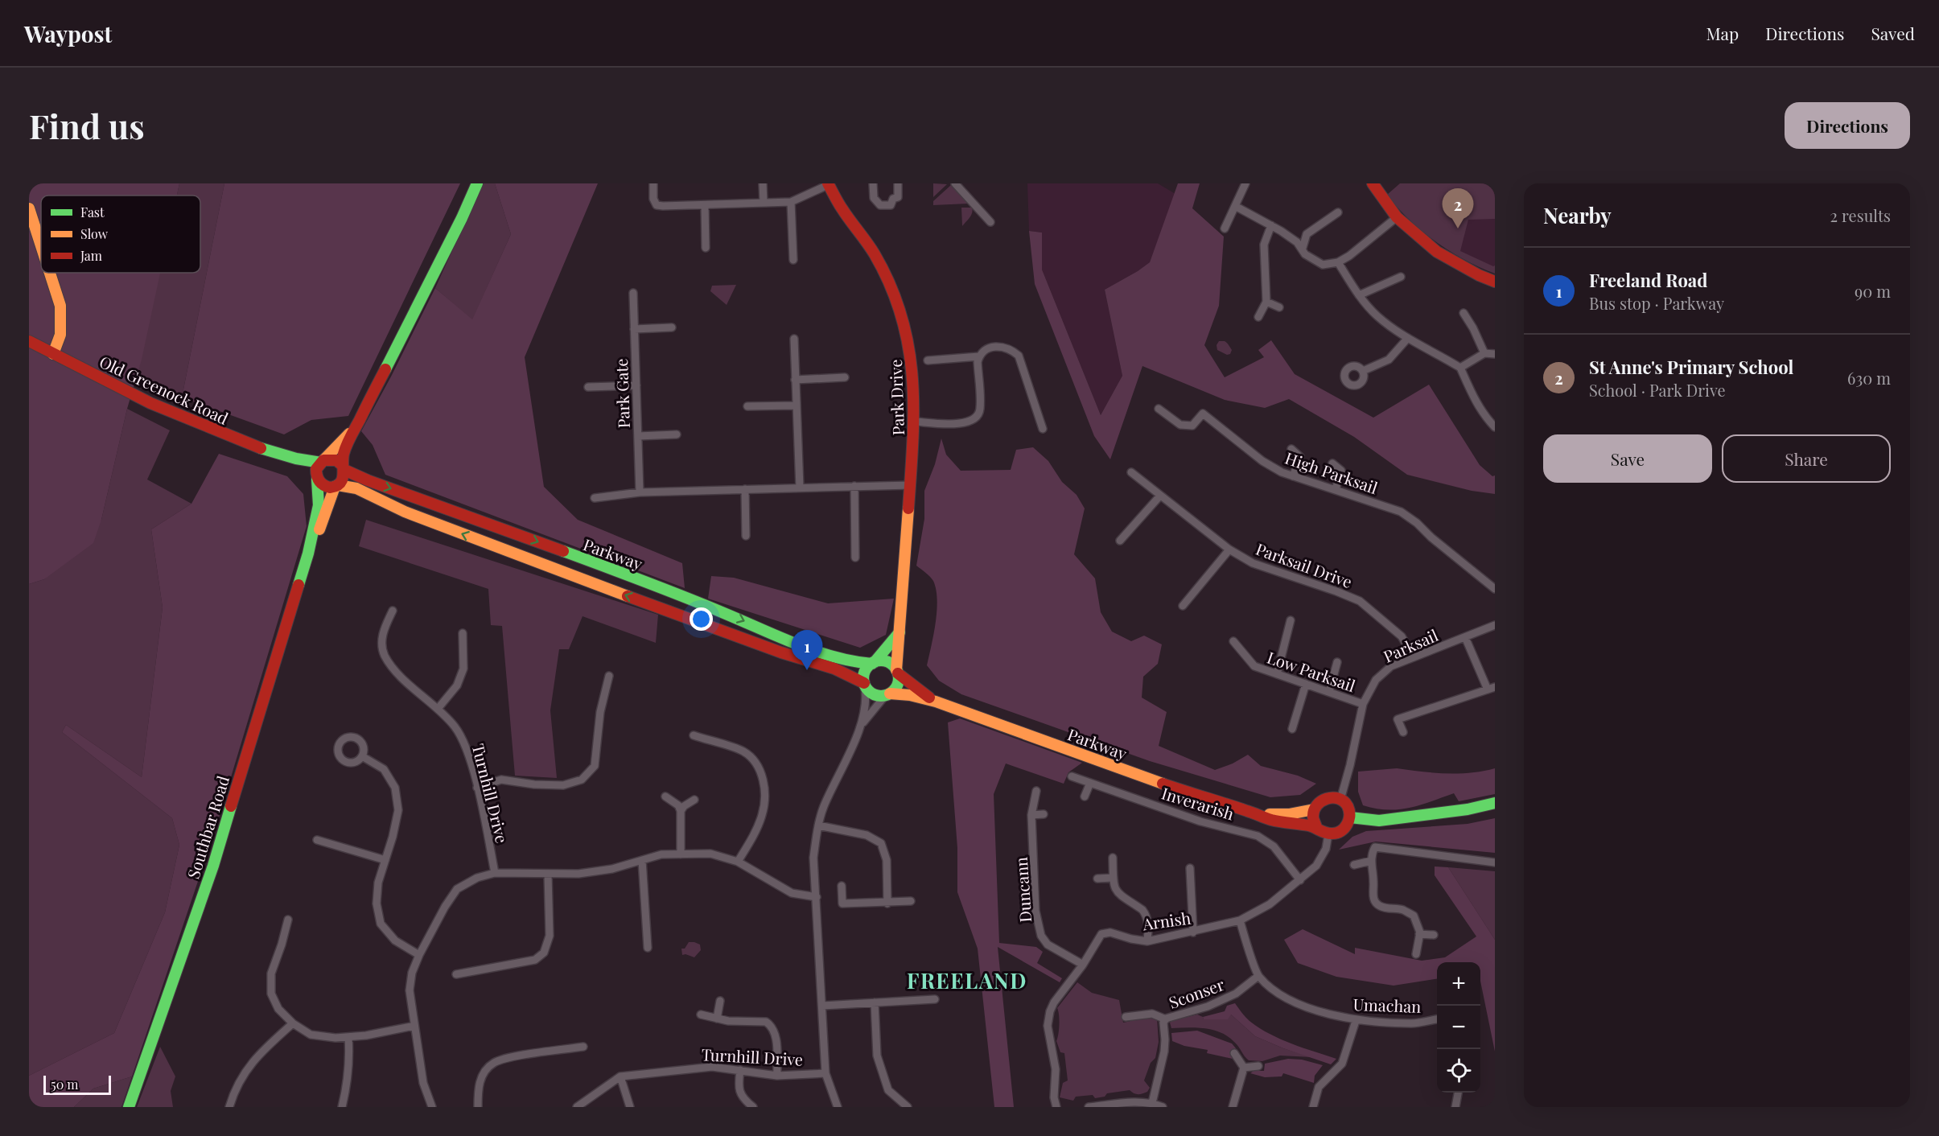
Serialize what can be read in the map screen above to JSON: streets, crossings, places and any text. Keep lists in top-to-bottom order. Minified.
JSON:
{"streets":{"street":["Old Greenock Road","Park Gate","Park Drive","High Parksail","Parkway","Parksail Drive","Parksail","Low Parksail","Turnhill Drive","Inverarish","Southbar Road","Duncann","Arnish","Sconser","Umachan"]},"crossings":[["Old Greenock Road","Parkway"],["Old Greenock Road","Southbar Road"],["Park Drive","Parkway"],["Parkway","Parksail"],["Parkway","Southbar Road"],["Parkway","Arnish"],["Parksail Drive","Parksail"],["Parksail","Low Parksail"],["Parksail","Arnish"],["Inverarish","Arnish"],["Duncann","Arnish"],["Sconser","Umachan"]],"districts":["FREELAND"],"legend":["Fast","Slow","Jam"],"scale_bar":"50 m","page":{"header":"Waypost","nav":["Map","Directions","Saved"],"buttons":["Directions",["Save","Share"]],"title":"Find us","heading":["Nearby","2 results"],"pins":["2","1"],"list":[{"mark":"1","name":"Freeland Road","note":"Bus stop · Parkway","value":"90 m"},{"mark":"2","name":"St Anne's Primary School","note":"School · Park Drive","value":"630 m"}],"map_buttons":["+","−"],"scale":"50 m"}}
